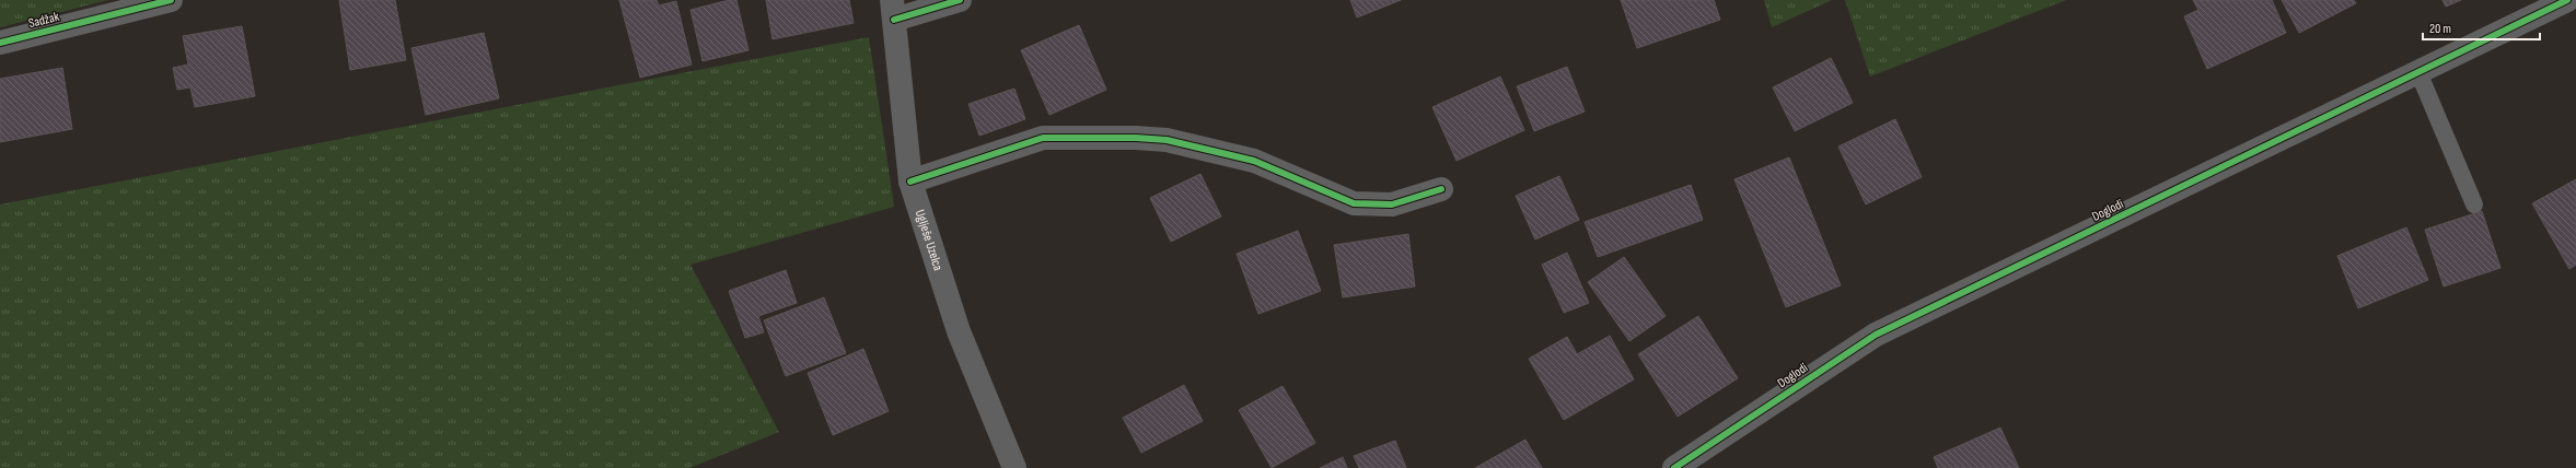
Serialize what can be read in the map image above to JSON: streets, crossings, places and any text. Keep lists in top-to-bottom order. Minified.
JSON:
{"streets":{"street":["Sadžak","Doglodi","Uglješe Uzelca"]},"scale_bar":"20 m"}
